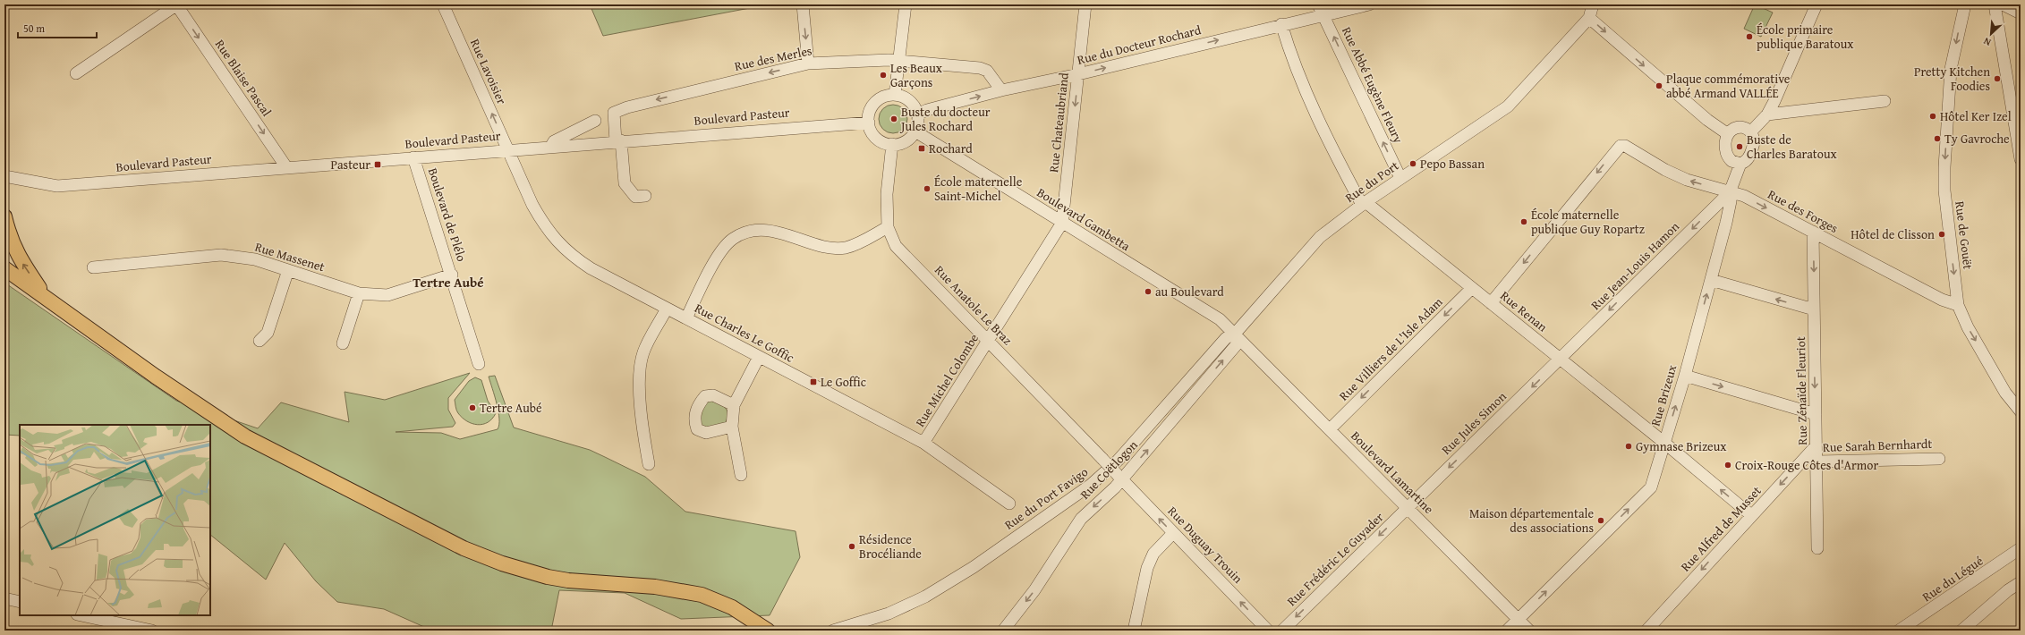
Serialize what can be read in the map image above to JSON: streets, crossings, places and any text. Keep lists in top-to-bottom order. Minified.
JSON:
{"streets":{"street":["Rue du Docteur Rochard","Rue des Merles","Rue Lavoisier","Rue Blaise Pascal","Rue Abbé Eugène Fleury","Boulevard Pasteur","Rue Chateaubriand","Rue du Port","Rue des Forges","Boulevard de Plélo","Boulevard Gambetta","Rue de Gouët","Rue Massenet","Rue Jean-Louis Hamon","Rue Anatole Le Braz","Rue Renan","Rue Charles Le Goffic","Rue Villiers de L'Isle Adam","Rue Michel Colombe","Rue Zénaïde Fleuriot","Rue Brizeux","Rue Jules Simon","Rue Sarah Bernhardt","Rue Coëtlogon","Boulevard Lamartine","Rue du Port Favigo","Rue Alfred de Musset","Rue Duguay Trouin","Rue Frédéric Le Guyader","Rue du Légué"]},"crossings":[["Rue du Docteur Rochard","Rue des Merles"],["Rue du Docteur Rochard","Rue Abbé Eugène Fleury"],["Rue du Docteur Rochard","Boulevard Pasteur"],["Rue du Docteur Rochard","Rue Chateaubriand"],["Rue du Docteur Rochard","Boulevard Gambetta"],["Rue du Docteur Rochard","Rue Anatole Le Braz"],["Rue des Merles","Boulevard Pasteur"],["Rue Lavoisier","Boulevard Pasteur"],["Rue Lavoisier","Rue Charles Le Goffic"],["Rue Blaise Pascal","Boulevard Pasteur"],["Rue Abbé Eugène Fleury","Rue du Port"],["Boulevard Pasteur","Boulevard de Plélo"],["Boulevard Pasteur","Boulevard Gambetta"],["Boulevard Pasteur","Rue Anatole Le Braz"],["Boulevard Pasteur","Rue Charles Le Goffic"],["Rue Chateaubriand","Boulevard Gambetta"],["Rue Chateaubriand","Rue Michel Colombe"],["Rue du Port","Boulevard Gambetta"],["Rue du Port","Rue Renan"],["Rue du Port","Rue Coëtlogon"],["Rue du Port","Boulevard Lamartine"],["Rue du Port","Rue du Port Favigo"],["Rue des Forges","Rue de Gouët"],["Rue des Forges","Rue Jean-Louis Hamon"],["Rue des Forges","Rue Renan"],["Rue des Forges","Rue Zénaïde Fleuriot"],["Rue des Forges","Rue Brizeux"],["Boulevard de Plélo","Rue Massenet"],["Boulevard Gambetta","Rue Anatole Le Braz"],["Boulevard Gambetta","Rue Michel Colombe"],["Boulevard Gambetta","Rue Coëtlogon"],["Boulevard Gambetta","Boulevard Lamartine"],["Boulevard Gambetta","Rue du Port Favigo"],["Rue Jean-Louis Hamon","Rue Renan"],["Rue Jean-Louis Hamon","Rue Brizeux"],["Rue Jean-Louis Hamon","Rue Jules Simon"],["Rue Anatole Le Braz","Rue Michel Colombe"],["Rue Anatole Le Braz","Rue Coëtlogon"],["Rue Anatole Le Braz","Rue Duguay Trouin"],["Rue Renan","Rue Villiers de L'Isle Adam"],["Rue Renan","Rue Brizeux"],["Rue Renan","Rue Jules Simon"],["Rue Renan","Rue Alfred de Musset"],["Rue Charles Le Goffic","Rue Michel Colombe"],["Rue Villiers de L'Isle Adam","Boulevard Lamartine"],["Rue Zénaïde Fleuriot","Rue Sarah Bernhardt"],["Rue Zénaïde Fleuriot","Rue Alfred de Musset"],["Rue Brizeux","Boulevard Lamartine"],["Rue Jules Simon","Boulevard Lamartine"],["Rue Jules Simon","Rue Frédéric Le Guyader"],["Rue Coëtlogon","Boulevard Lamartine"],["Rue Coëtlogon","Rue du Port Favigo"],["Rue Coëtlogon","Rue Duguay Trouin"],["Boulevard Lamartine","Rue du Port Favigo"],["Boulevard Lamartine","Rue Frédéric Le Guyader"]],"one_way":["Rue du Docteur Rochard","Rue des Merles","Rue Lavoisier","Rue Blaise Pascal","Rue Chateaubriand","Rue Jean-Louis Hamon","Rue Villiers de L'Isle Adam","Rue Zénaïde Fleuriot","Rue Brizeux","Rue Jules Simon","Rue Alfred de Musset","Rue Duguay Trouin","Rue Frédéric Le Guyader"],"districts":["Tertre Aubé"],"places":{"other":["École primaire publique Baratoux","Les Beaux Garçons","Pretty Kitchen Foodies","Plaque commémorative abbé Armand VALLÉE","Hôtel Ker Izel","Buste du docteur Jules Rochard","Ty Gavroche","Buste de Charles Baratoux","Pepo Bassan","École maternelle Saint-Michel","École maternelle publique Guy Ropartz","Hôtel de Clisson","au Boulevard","Tertre Aubé","Gymnase Brizeux","Croix-Rouge Côtes d'Armor","Maison départementale des associations","Résidence Brocéliande"],"transit":["Rochard","Pasteur","Le Goffic"]},"scale_bar":"50 m","north":"bottom left"}
